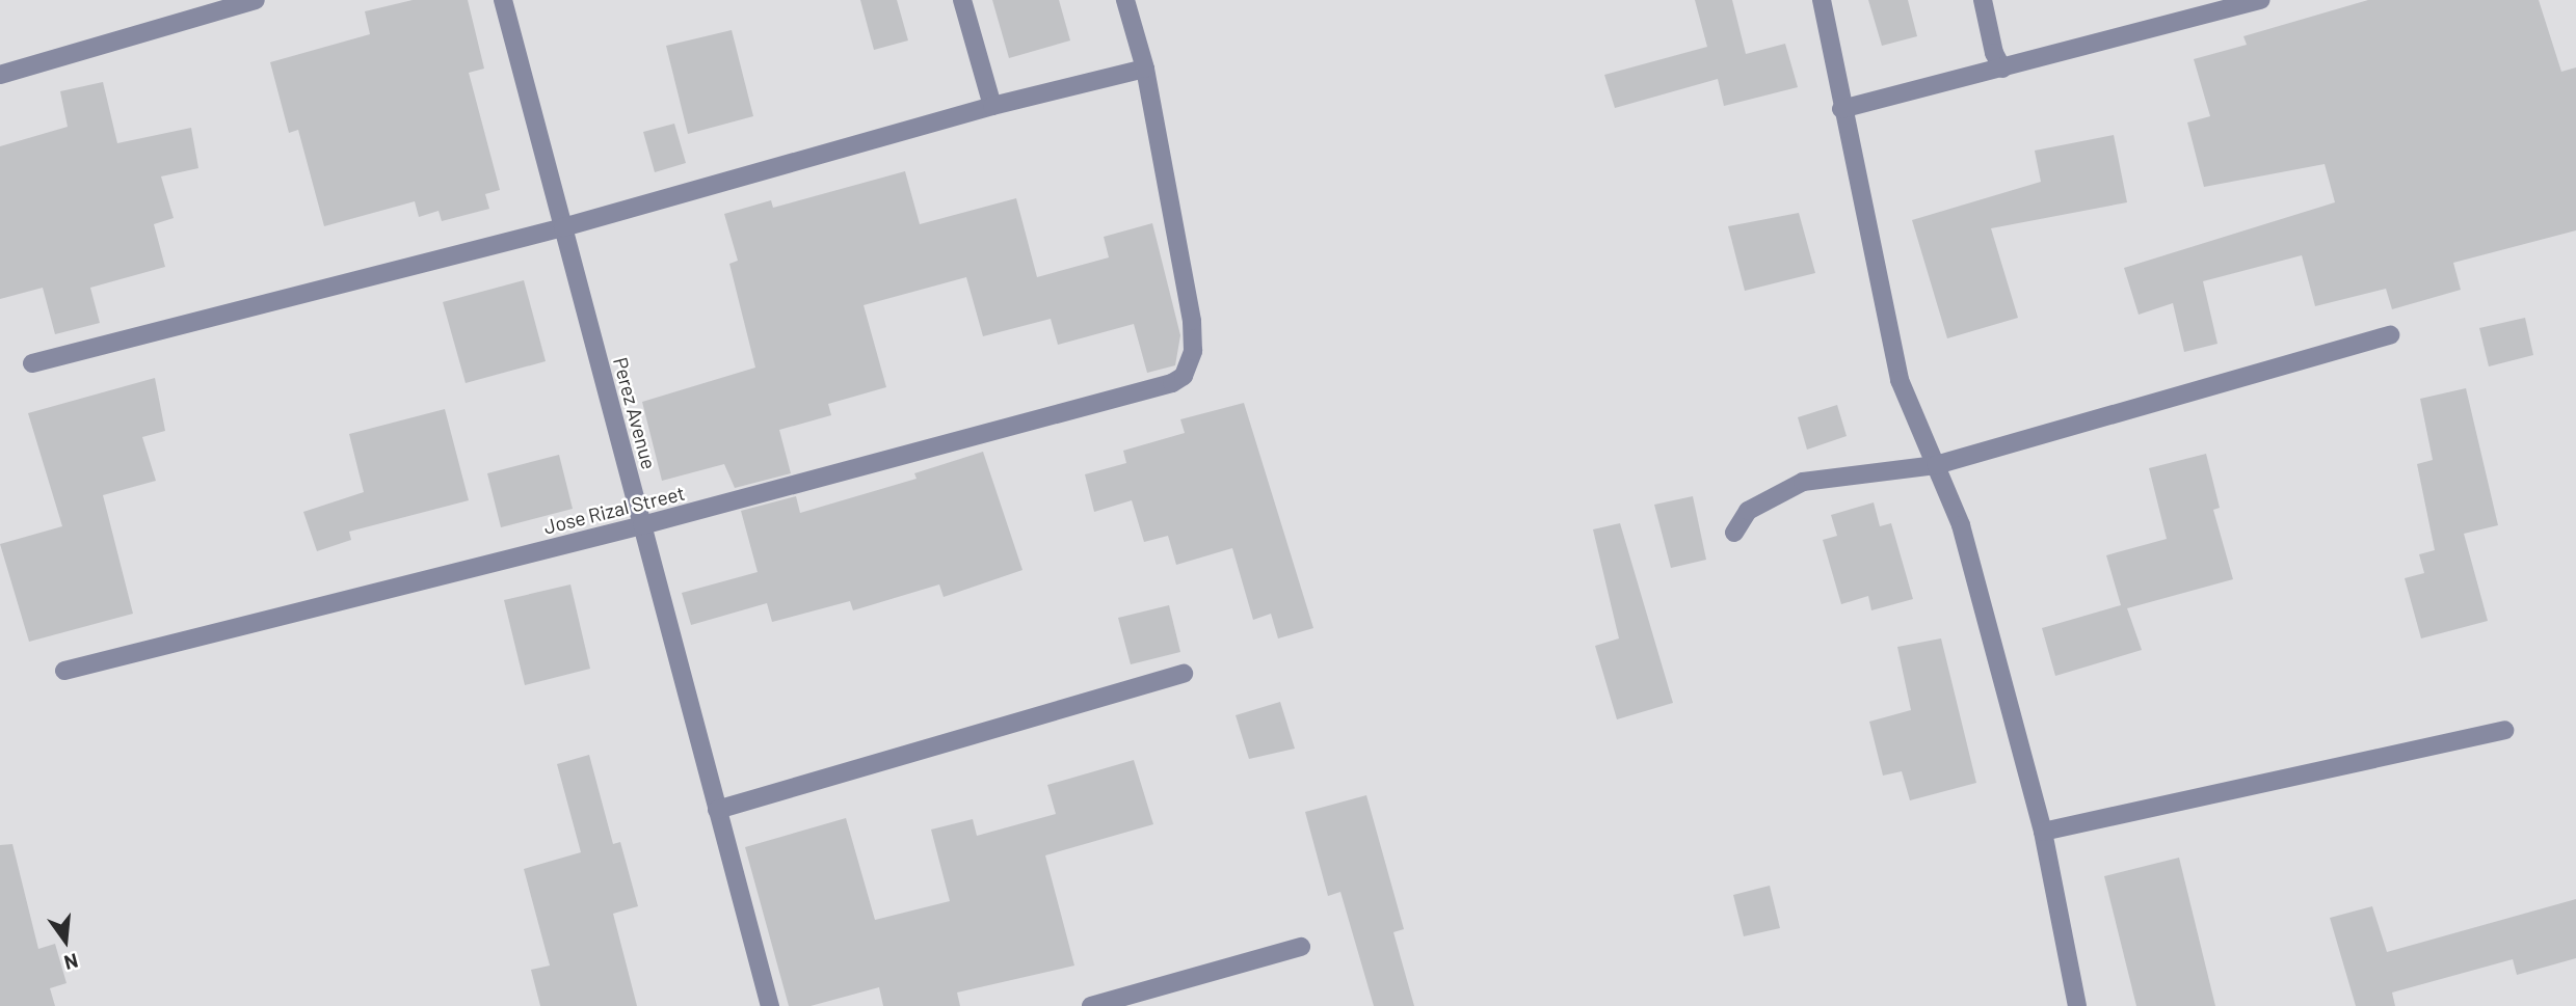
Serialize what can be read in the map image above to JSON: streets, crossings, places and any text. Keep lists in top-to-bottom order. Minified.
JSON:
{"streets":{"street":["Perez Avenue","Jose Rizal Street"]},"crossings":[["Perez Avenue","Jose Rizal Street"]],"north":"bottom"}
